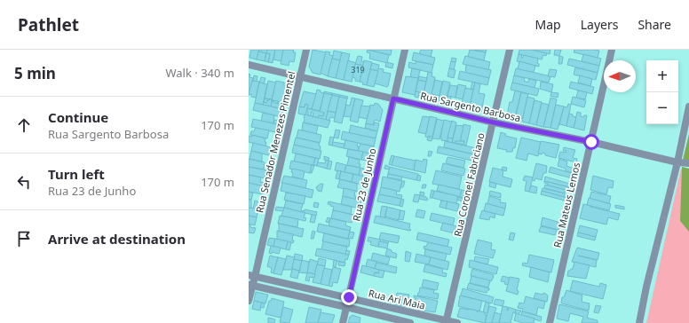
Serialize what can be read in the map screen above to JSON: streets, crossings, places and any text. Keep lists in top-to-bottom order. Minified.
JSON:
{"streets":{"street":["Rua Sargento Barbosa","Rua Senador Menezes Pimentel","Rua 23 de Junho","Rua Coronel Fabriciano","Rua Mateus Lemos","Rua Ari Maia"]},"crossings":[["Rua Sargento Barbosa","Rua Senador Menezes Pimentel"],["Rua Sargento Barbosa","Rua 23 de Junho"],["Rua Sargento Barbosa","Rua Coronel Fabriciano"],["Rua Sargento Barbosa","Rua Mateus Lemos"],["Rua Senador Menezes Pimentel","Rua Ari Maia"],["Rua 23 de Junho","Rua Ari Maia"],["Rua Coronel Fabriciano","Rua Ari Maia"]],"house_numbers":["319"],"north":"left","page":{"header":"Pathlet","nav":["Map","Layers","Share"],"heading":["5 min","Walk · 340 m"],"map_buttons":["+","−"],"list":[["Continue","Rua Sargento Barbosa","170 m"],["Turn left","Rua 23 de Junho","170 m"],"Arrive at destination"]}}
